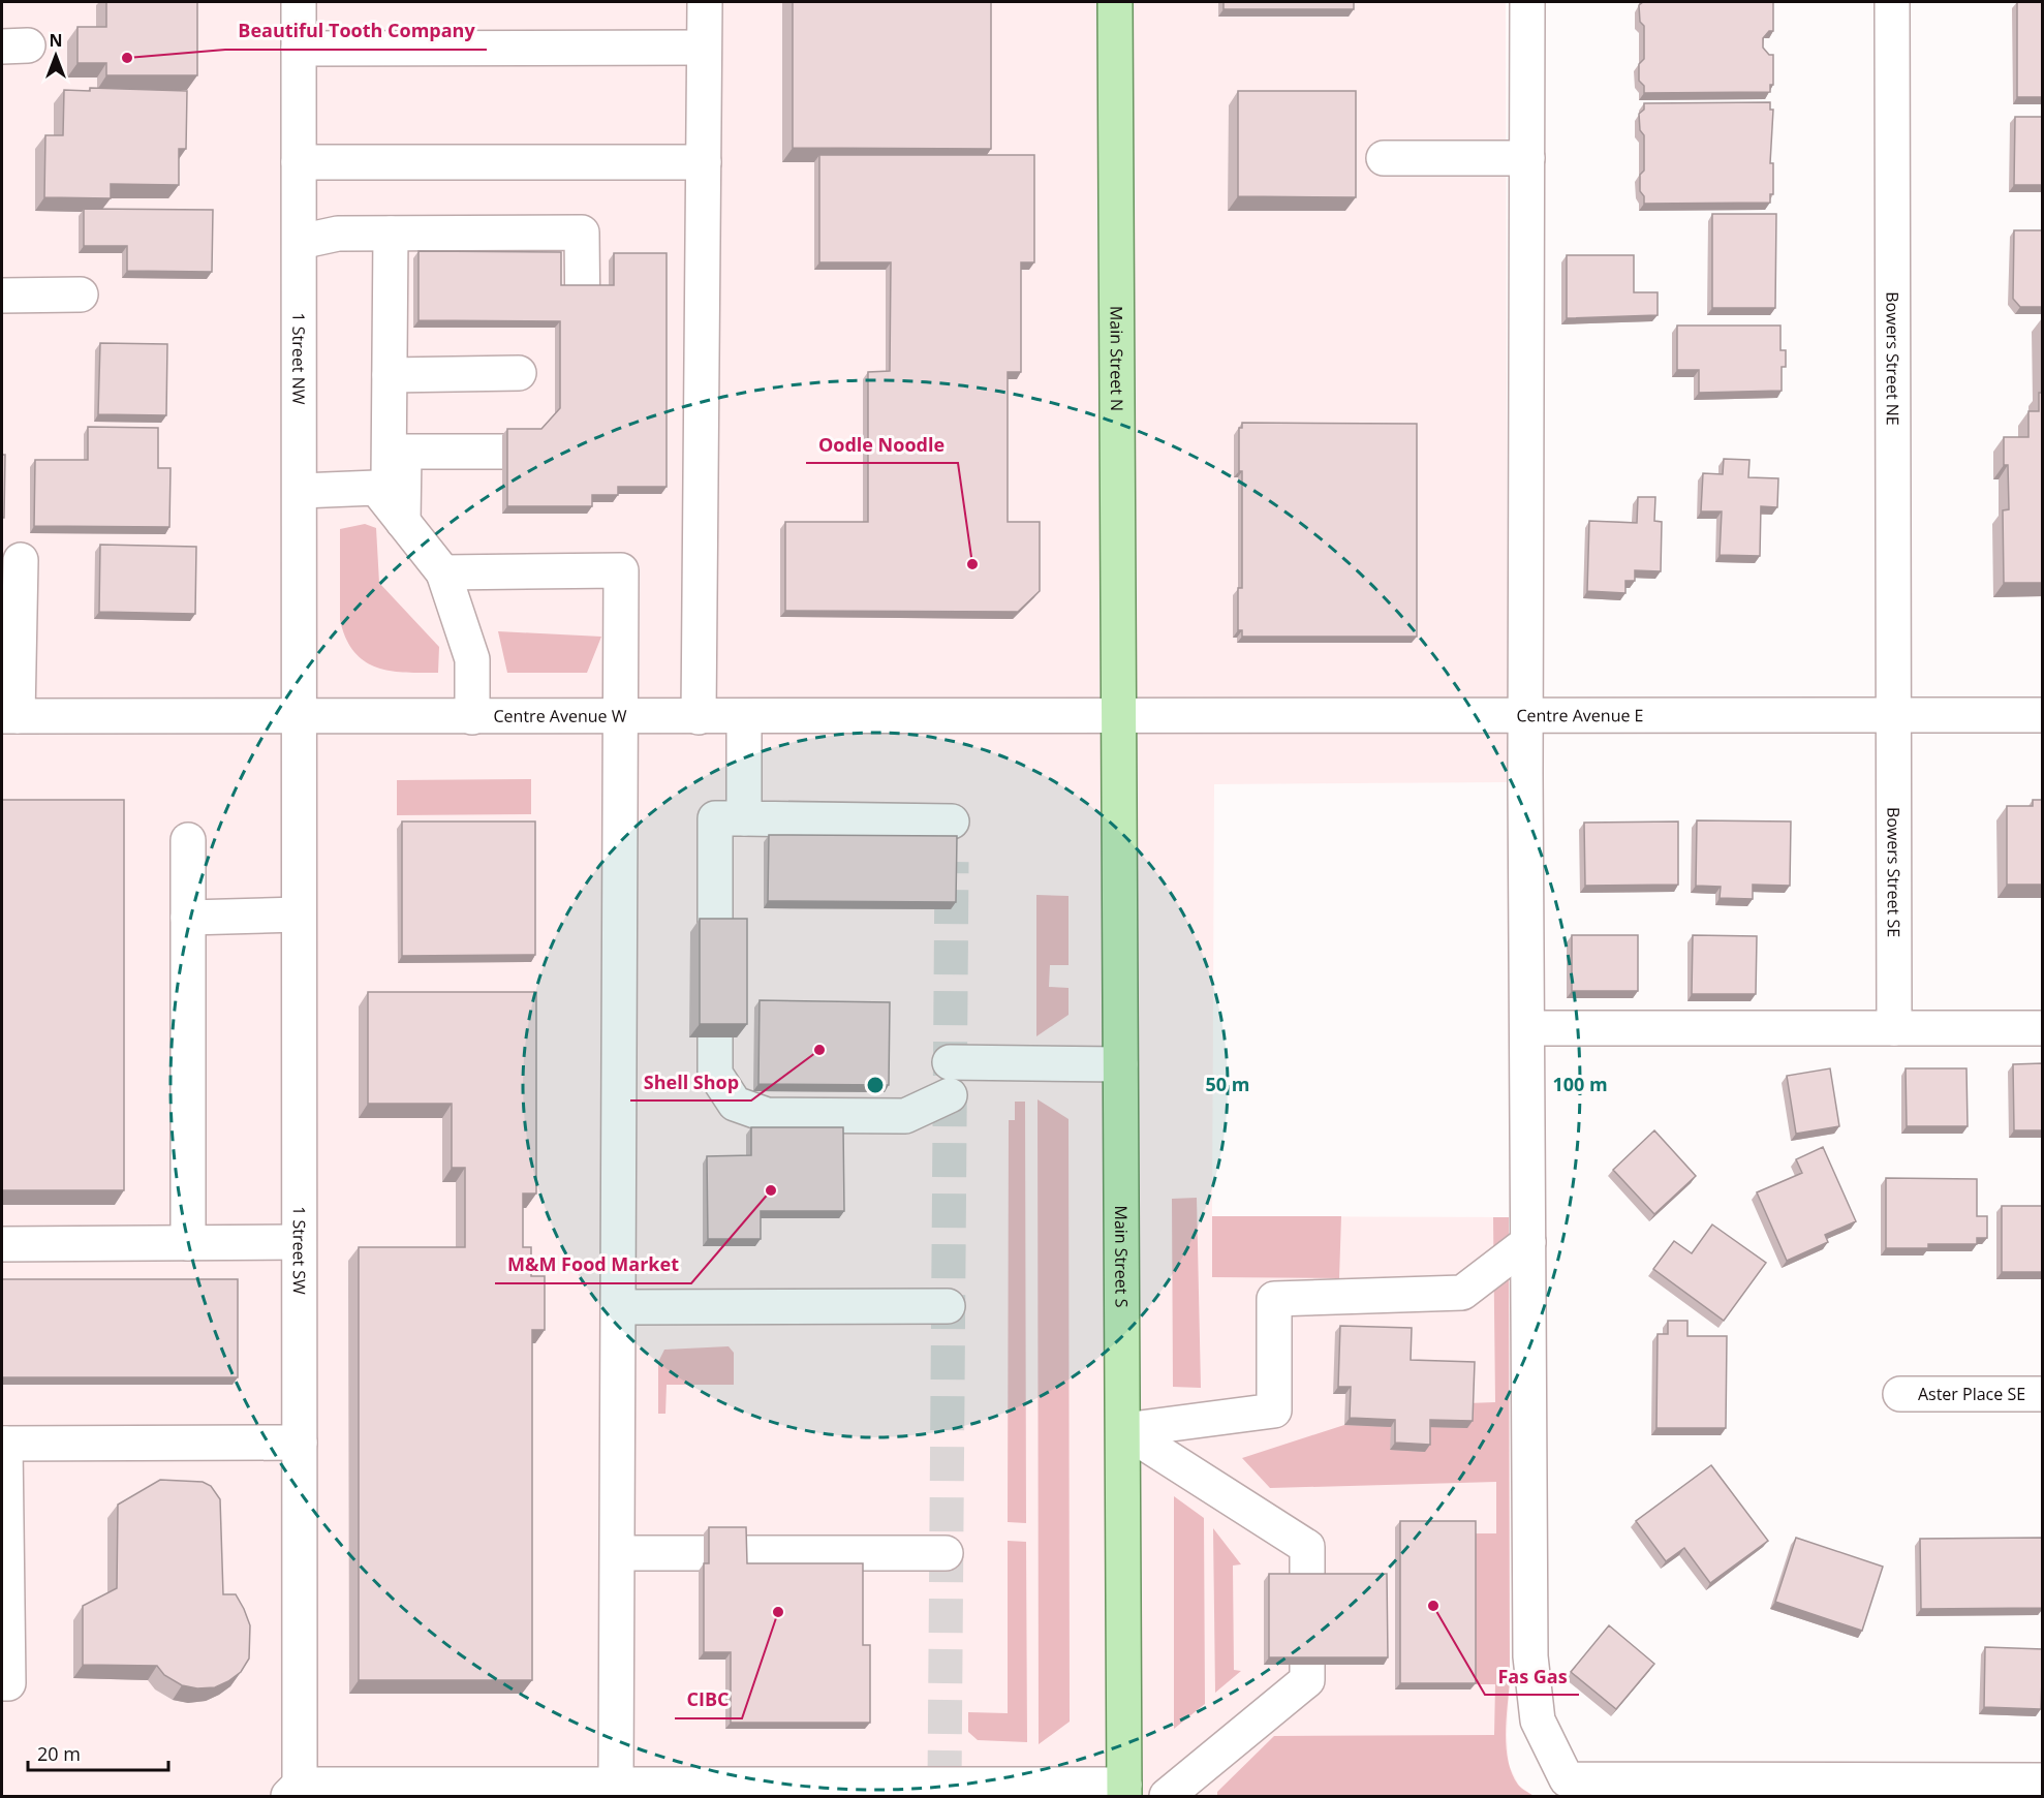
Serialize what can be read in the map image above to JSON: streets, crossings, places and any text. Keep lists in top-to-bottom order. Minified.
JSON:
{"streets":{"main road":["Main Street N","Main Street S"],"street":["1 Street NW","Bowers Street NE","Centre Avenue E","Centre Avenue W","Bowers Street SE","1 Street SW","Aster Place SE"]},"crossings":[["1 Street NW","Centre Avenue W"],["1 Street NW","1 Street SW"],["Main Street N","Centre Avenue E"],["Main Street N","Centre Avenue W"],["Main Street N","Main Street S"],["Bowers Street NE","Centre Avenue E"],["Bowers Street NE","Bowers Street SE"],["Centre Avenue E","Centre Avenue W"],["Centre Avenue E","Bowers Street SE"],["Centre Avenue E","Main Street S"],["Centre Avenue W","1 Street SW"],["Centre Avenue W","Main Street S"]],"places":["Beautiful Tooth Company","Oodle Noodle","Shell Shop","M&M Food Market","Fas Gas","CIBC"],"scale_bar":"20 m","north":"top","rings":["50 m","100 m"]}
